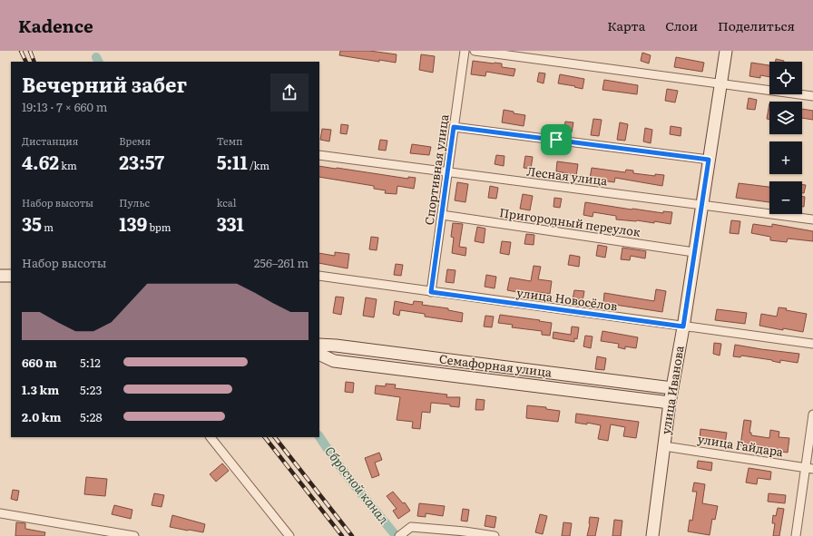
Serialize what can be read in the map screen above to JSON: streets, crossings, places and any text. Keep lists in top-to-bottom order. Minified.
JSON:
{"streets":{"street":["Спортивная улица","Лесная улица","Пригородный переулок","улица Новосёлов","Семафорная улица","улица Иванова","улица Гайдара"]},"crossings":[["Спортивная улица","Лесная улица"],["Спортивная улица","Пригородный переулок"],["Спортивная улица","улица Новосёлов"],["Лесная улица","улица Иванова"],["Пригородный переулок","улица Иванова"],["улица Новосёлов","улица Иванова"],["Семафорная улица","улица Иванова"],["улица Иванова","улица Гайдара"]],"water":["Сбросной канал"],"page":{"header":"Kadence","nav":["Карта","Слои","Поделиться"],"map_buttons":["+","−"],"heading":["Вечерний забег","19:13 · 7 × 660 m"],"stats":[["Дистанция","4.62 km"],["Время","23:57"],["Темп","5:11 /km"],["Набор высоты","35 m"],["Пульс","139 bpm"],["kcal","331"]],"chart":["Набор высоты","256–261 m"],"list":[{"name":"660 m","note":"5:12"},{"name":"1.3 km","note":"5:23"},{"name":"2.0 km","note":"5:28"}]}}
